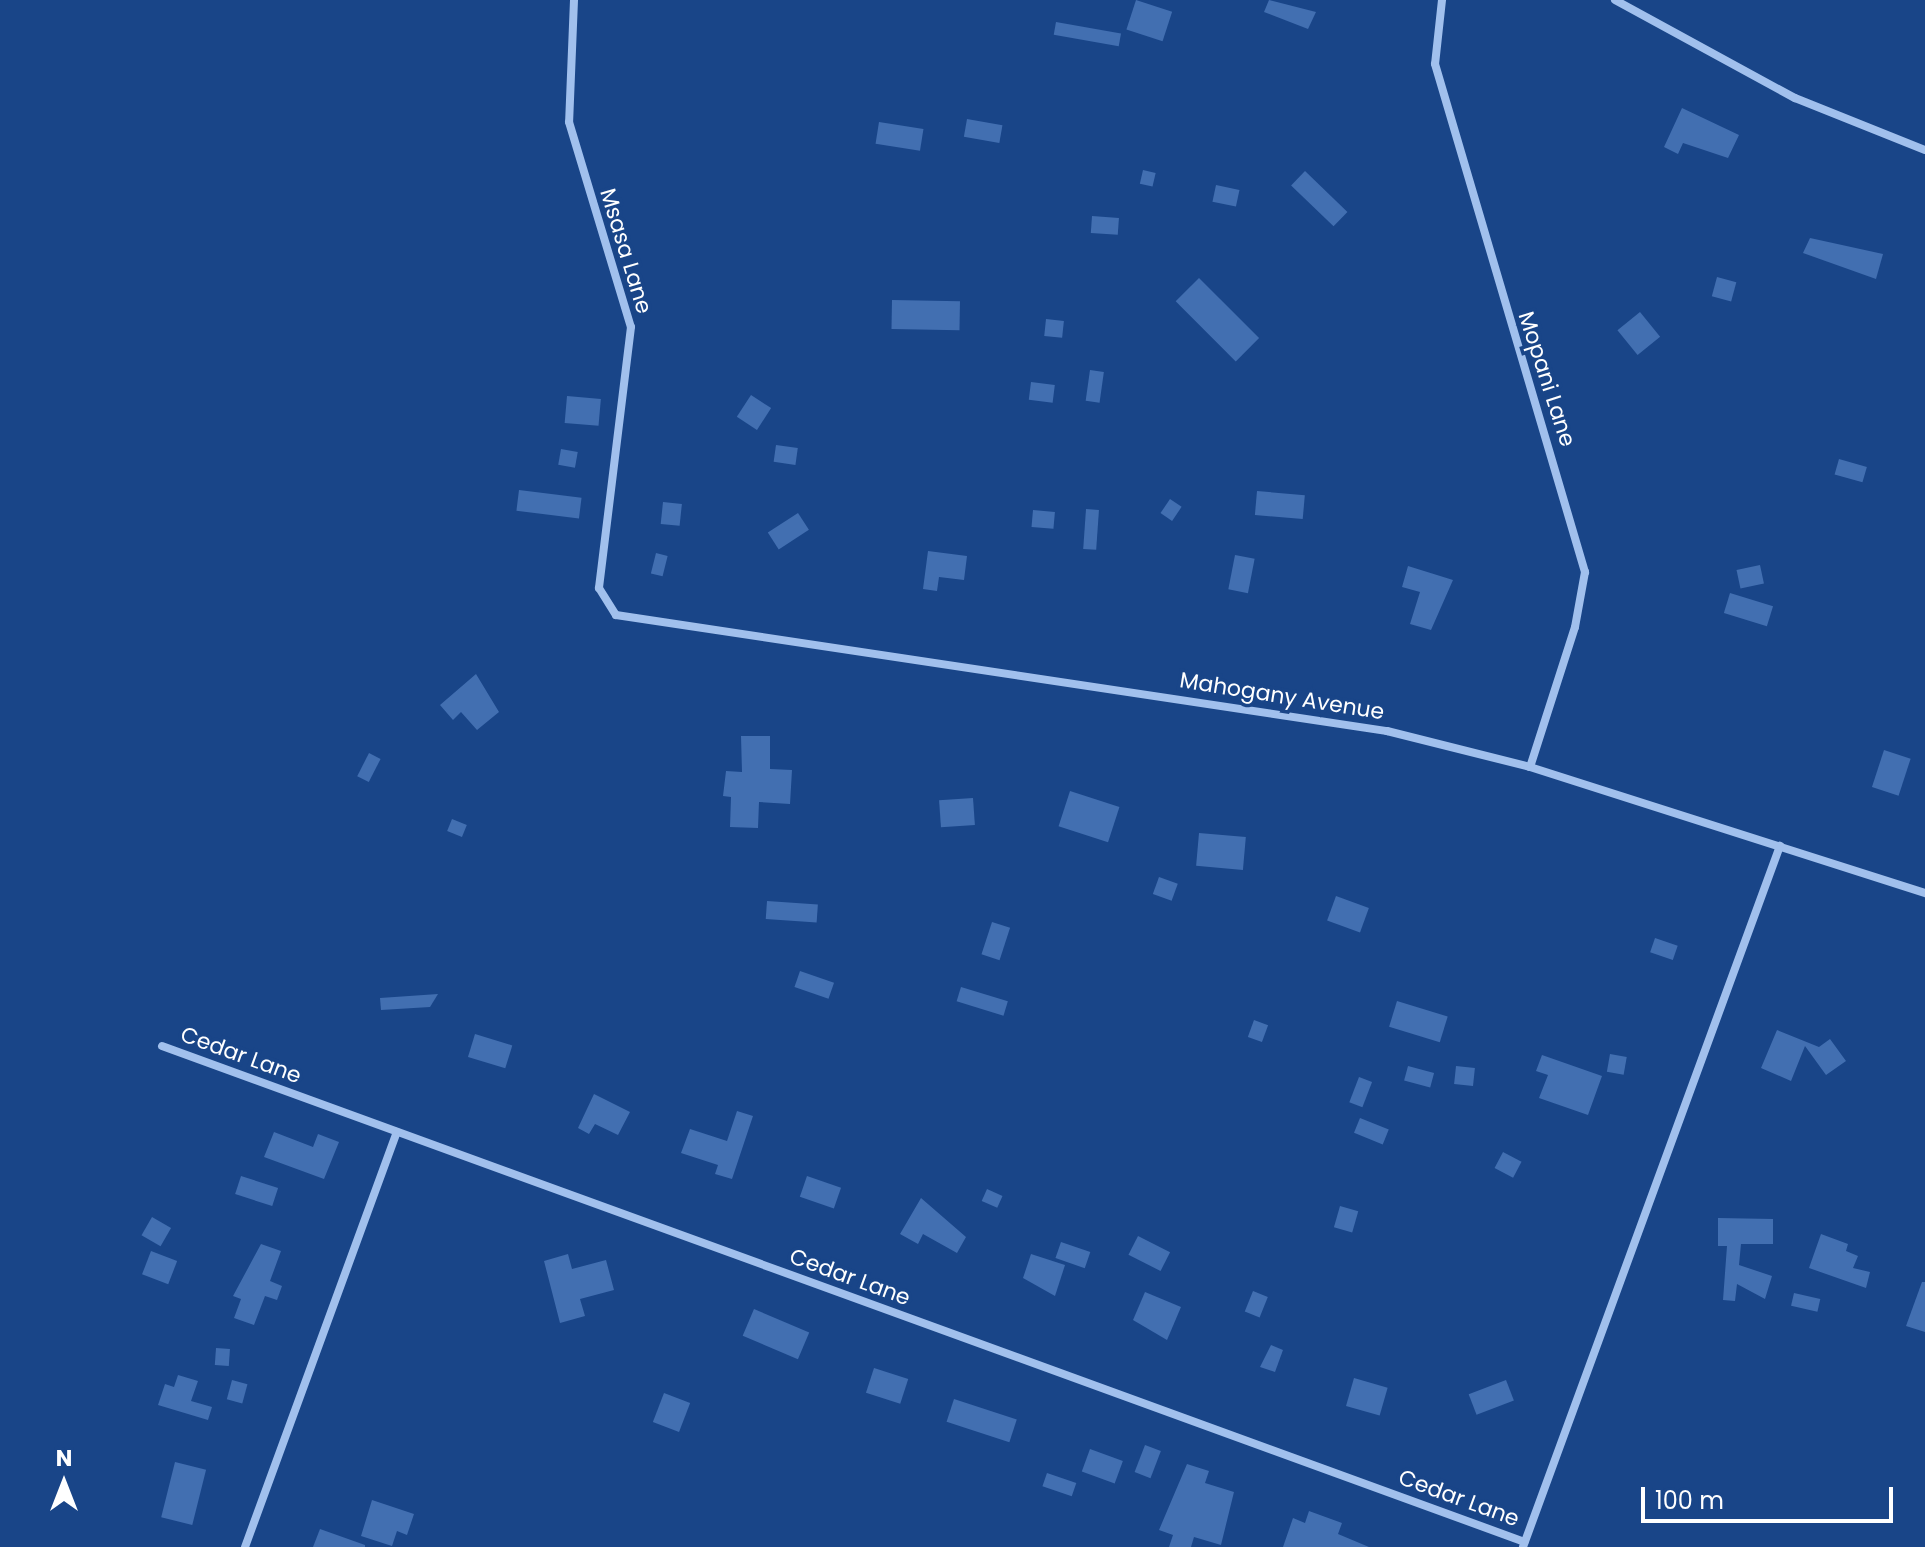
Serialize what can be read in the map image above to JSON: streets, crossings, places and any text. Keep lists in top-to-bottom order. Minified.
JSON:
{"streets":{"street":["Msasa Lane","Mopani Lane","Mahogany Avenue","Cedar Lane"]},"crossings":[["Msasa Lane","Mahogany Avenue"],["Mopani Lane","Mahogany Avenue"]],"scale_bar":"100 m","north":"top"}
